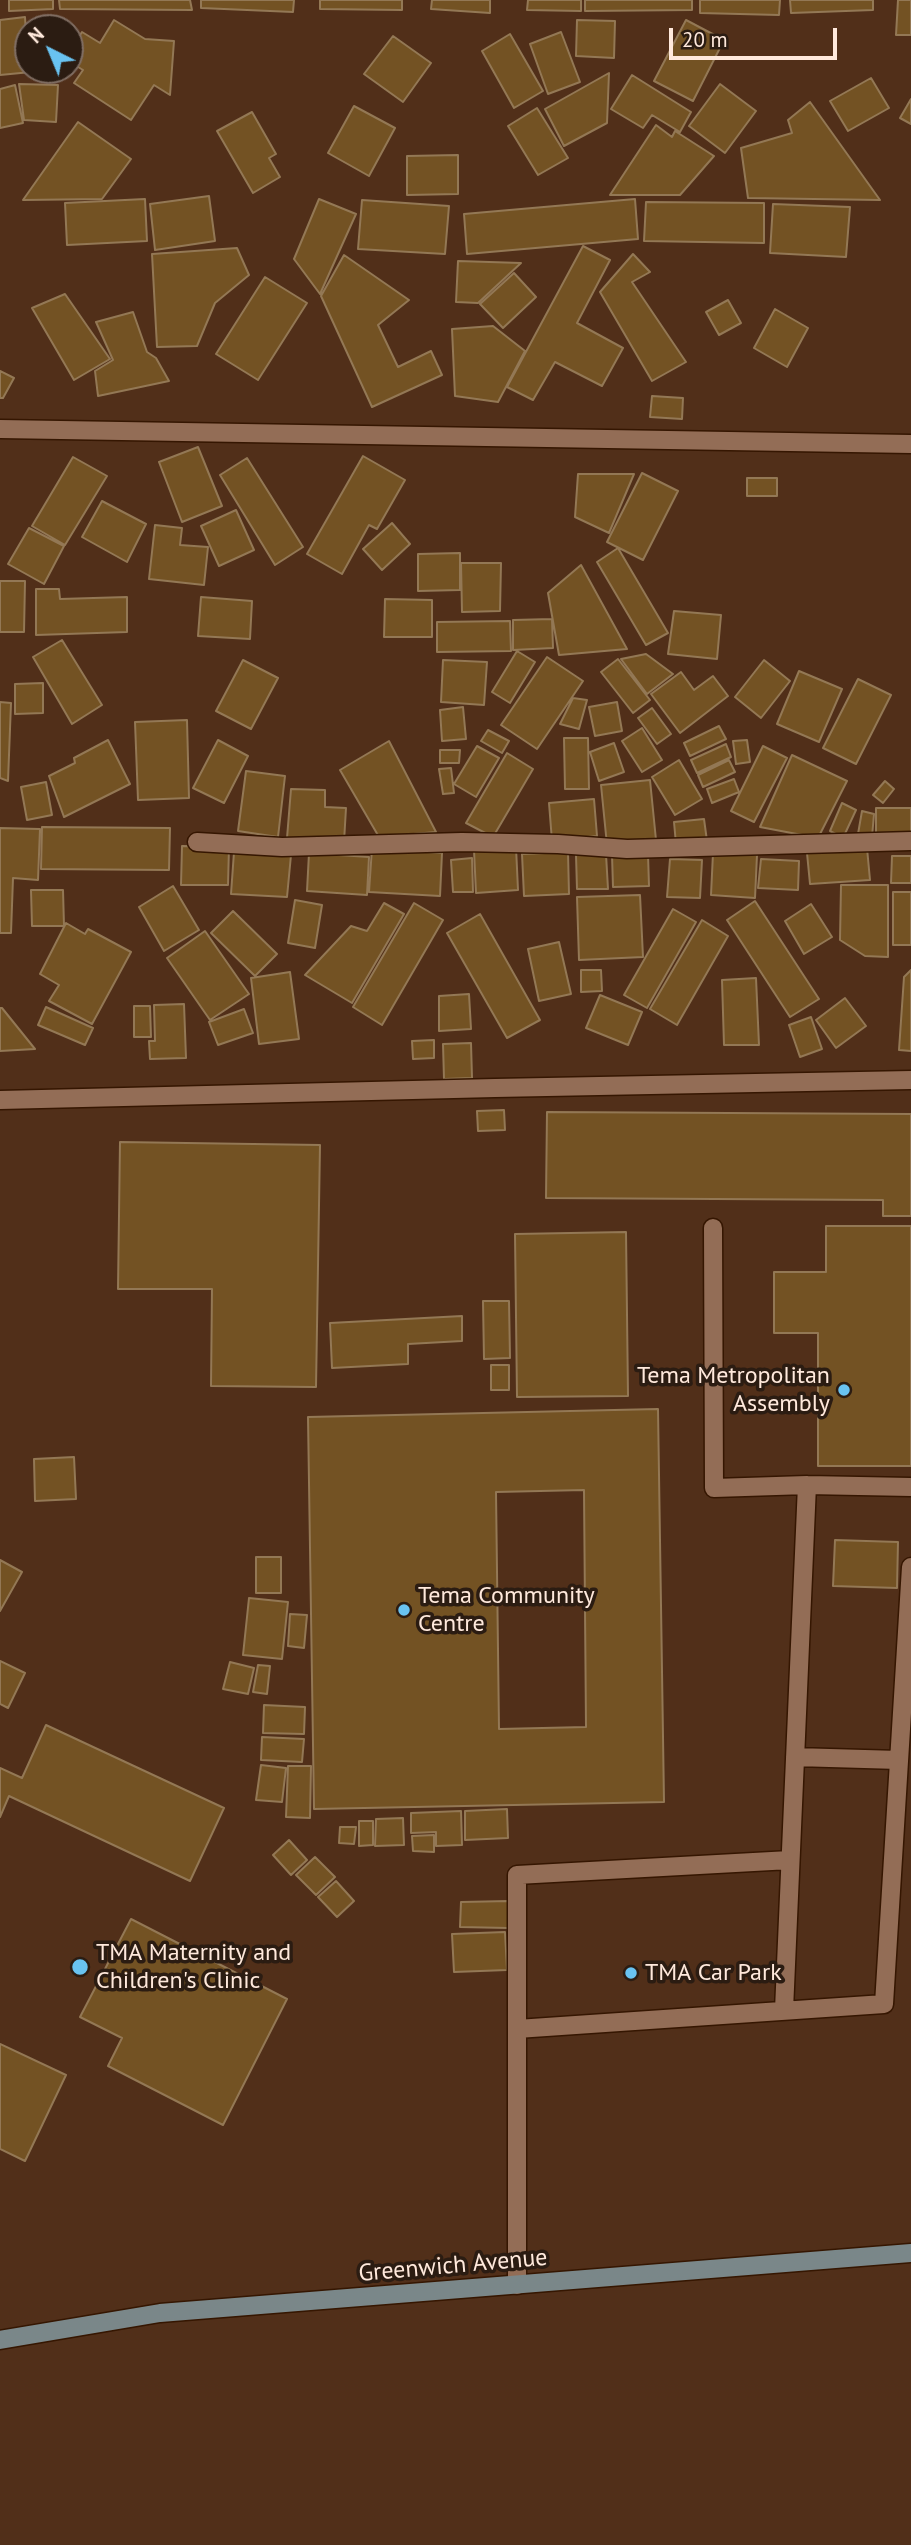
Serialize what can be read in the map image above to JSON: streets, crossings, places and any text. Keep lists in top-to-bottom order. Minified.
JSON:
{"streets":{"street":["Greenwich Avenue"]},"places":["Tema Metropolitan Assembly","Tema Community Centre","TMA Maternity and Children's Clinic","TMA Car Park"],"scale_bar":"20 m","north":"top left"}
